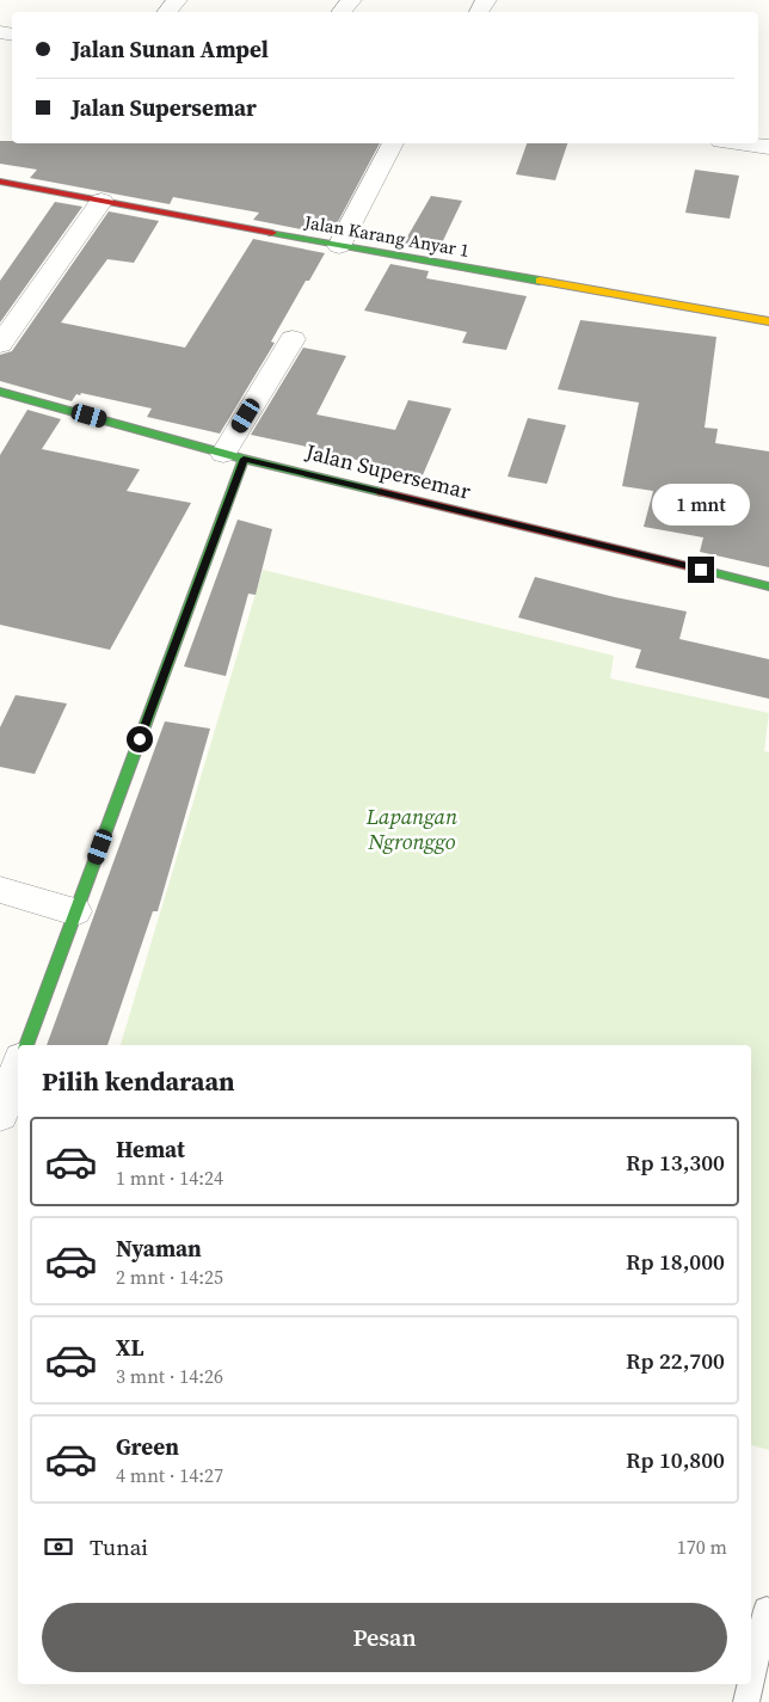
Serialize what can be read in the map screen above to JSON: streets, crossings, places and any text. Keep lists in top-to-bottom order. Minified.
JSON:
{"streets":{"street":["Jalan Karang Anyar 1","Jalan Supersemar"]},"parks":["Lapangan Ngronggo"],"page":{"banner":["Jalan Sunan Ampel","Jalan Supersemar"],"bubble":"1 mnt","heading":"Pilih kendaraan","list":[{"name":"Hemat","note":"1 mnt · 14:24","value":"Rp 13,300"},{"name":"Nyaman","note":"2 mnt · 14:25","value":"Rp 18,000"},{"name":"XL","note":"3 mnt · 14:26","value":"Rp 22,700"},{"name":"Green","note":"4 mnt · 14:27","value":"Rp 10,800"}],"pay":["Tunai","170 m"],"buttons":"Pesan"}}
